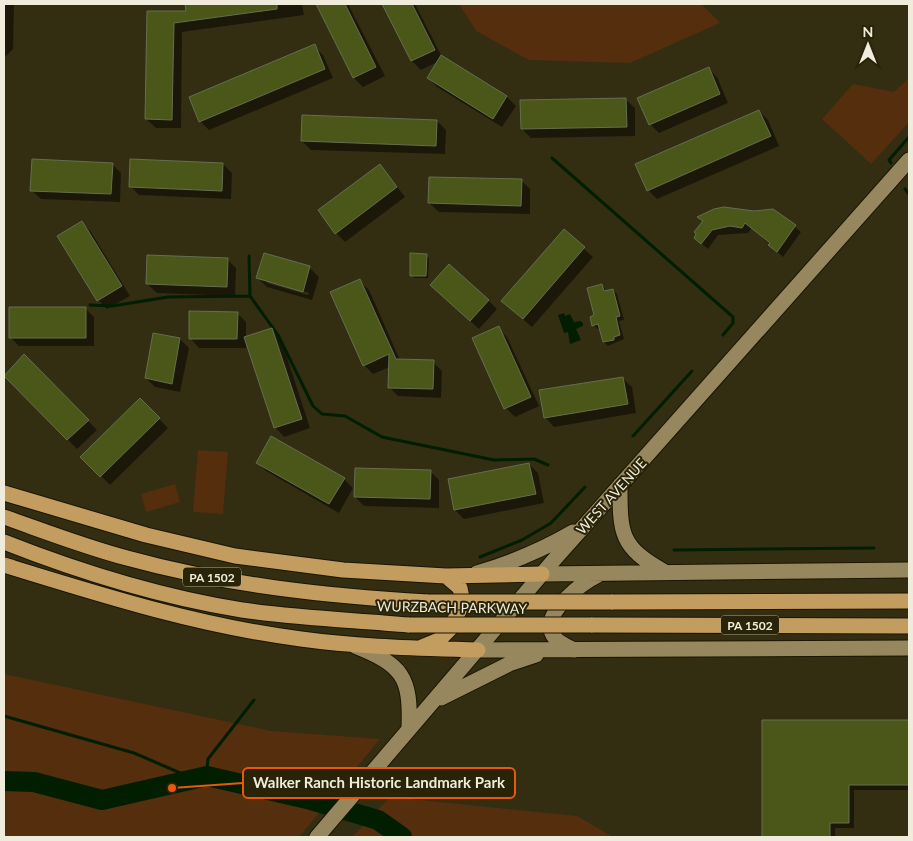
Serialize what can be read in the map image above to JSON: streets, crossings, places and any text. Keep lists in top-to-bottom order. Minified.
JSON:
{"streets":{"highway":["PA 1502","WURZBACH PARKWAY"],"main road":["WEST AVENUE"]},"places":["Walker Ranch Historic Landmark Park"],"north":"top"}
